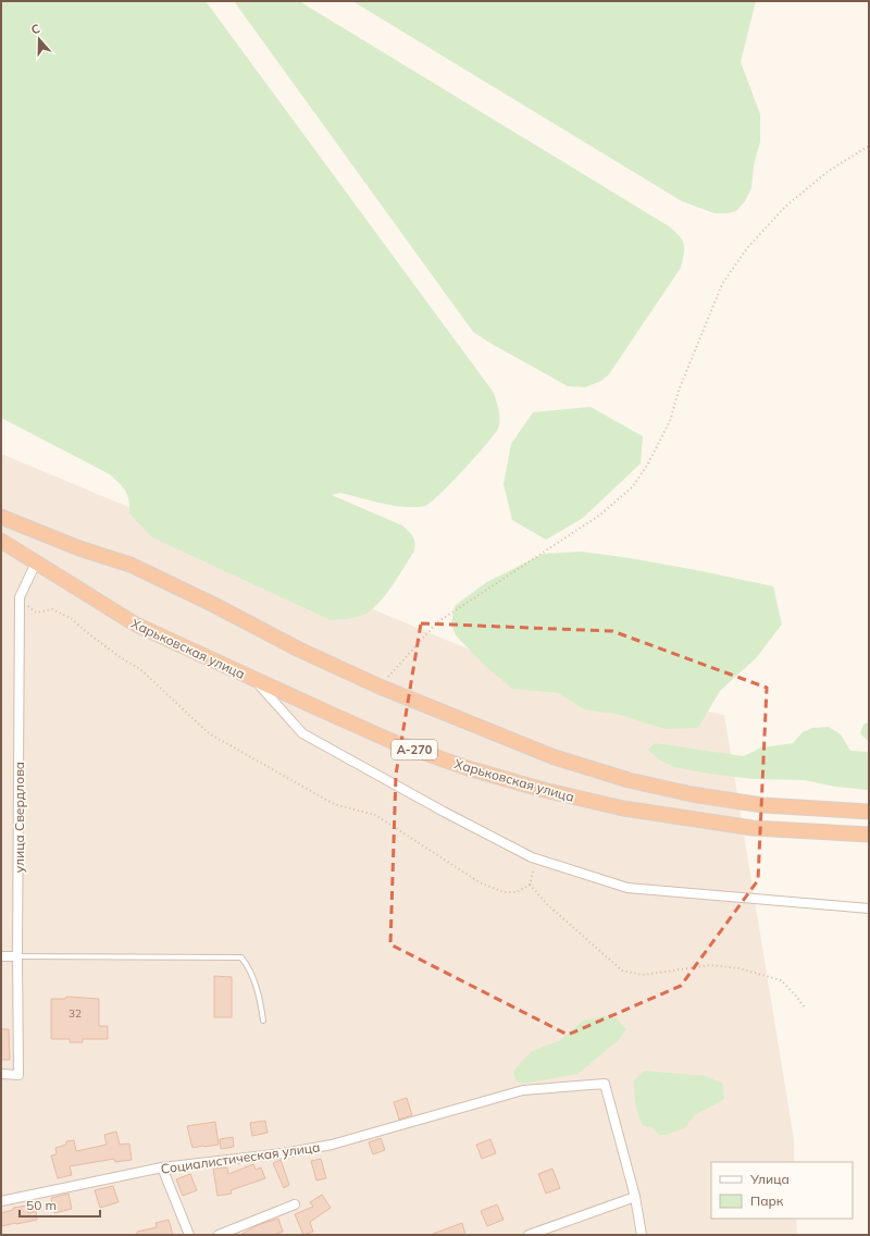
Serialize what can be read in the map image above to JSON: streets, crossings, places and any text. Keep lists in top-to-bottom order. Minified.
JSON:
{"streets":{"highway":["Харьковская улица","А-270"],"street":["улица Свердлова","Социалистическая улица"]},"crossings":[["Харьковская улица","улица Свердлова"]],"house_numbers":["32"],"legend":["Улица","Парк"],"scale_bar":"50 m","north":"top"}
